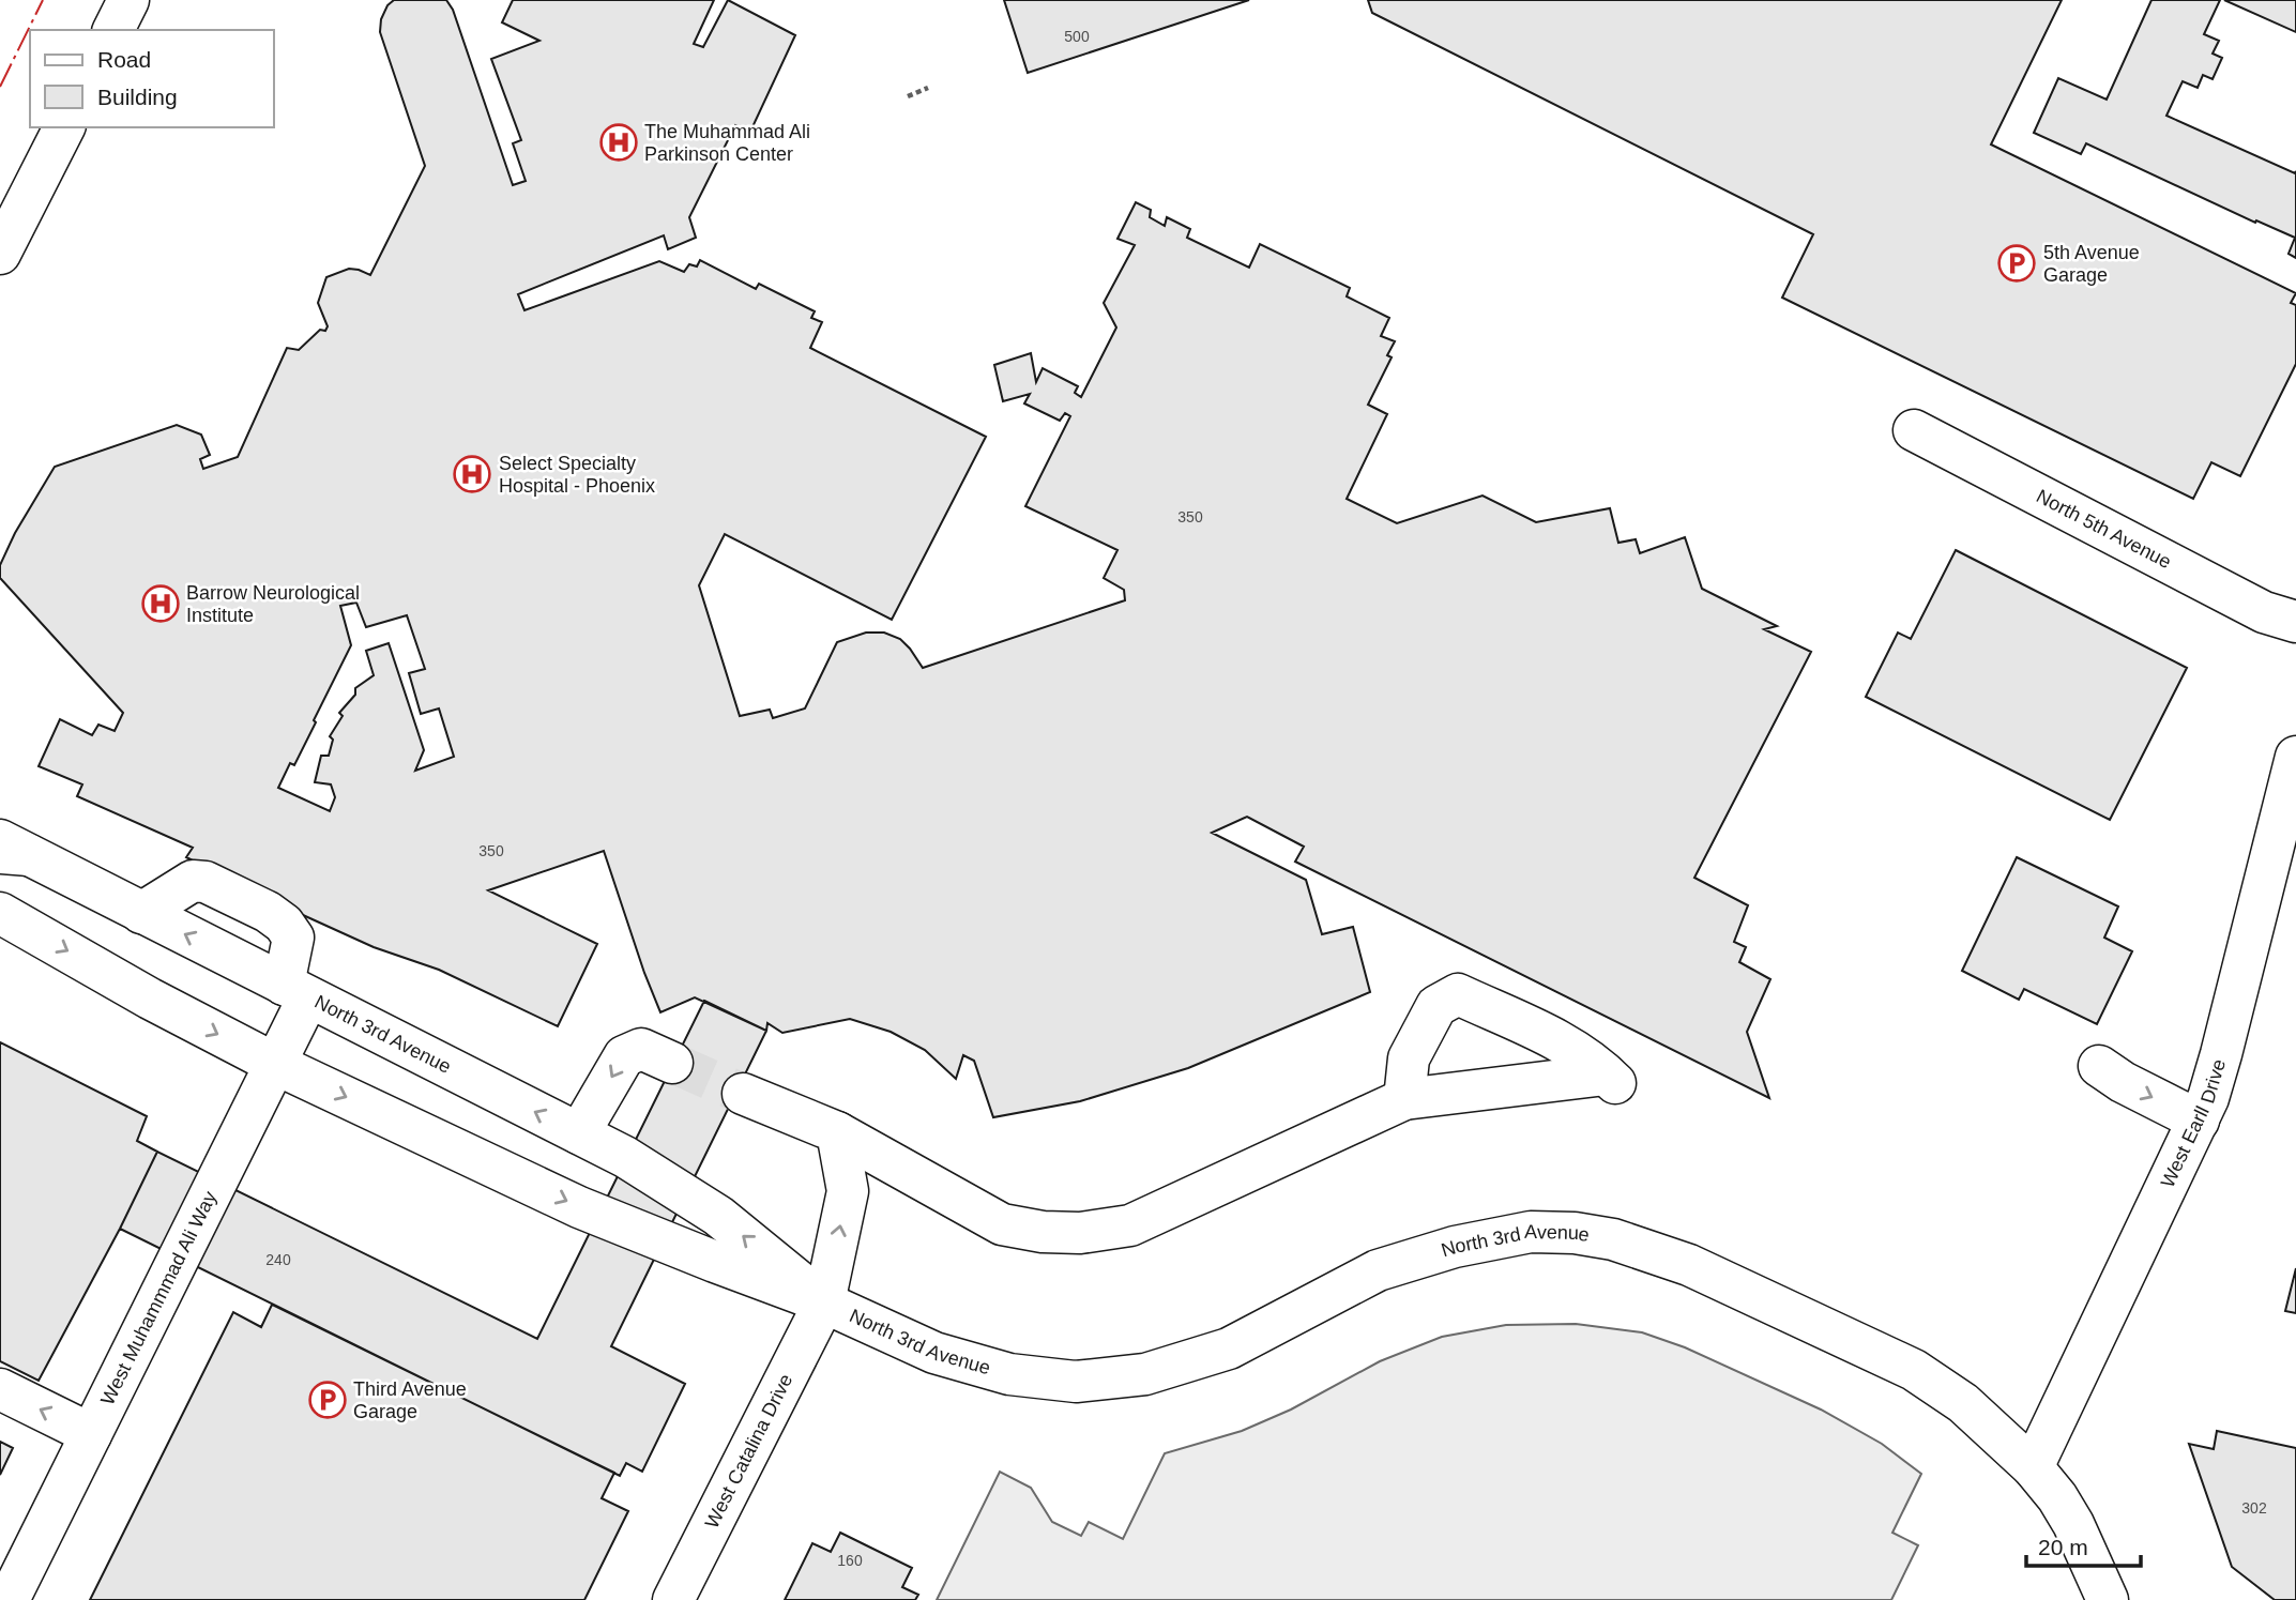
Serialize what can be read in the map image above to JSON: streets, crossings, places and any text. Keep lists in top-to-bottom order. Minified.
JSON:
{"streets":{"street":["North 5th Avenue","North 3rd Avenue","West Earll Drive","West Muhammmad Ali Way","West Catalina Drive"]},"crossings":[["North 3rd Avenue","West Earll Drive"],["North 3rd Avenue","West Muhammmad Ali Way"],["North 3rd Avenue","West Catalina Drive"]],"places":{"hospital":["The Muhammad Ali Parkinson Center","Select Specialty Hospital - Phoenix","Barrow Neurological Institute"],"parking":["5th Avenue Garage","Third Avenue Garage"]},"house_numbers":["500","350","350","240","302","160"],"legend":["Road","Building"],"scale_bar":"20 m"}
